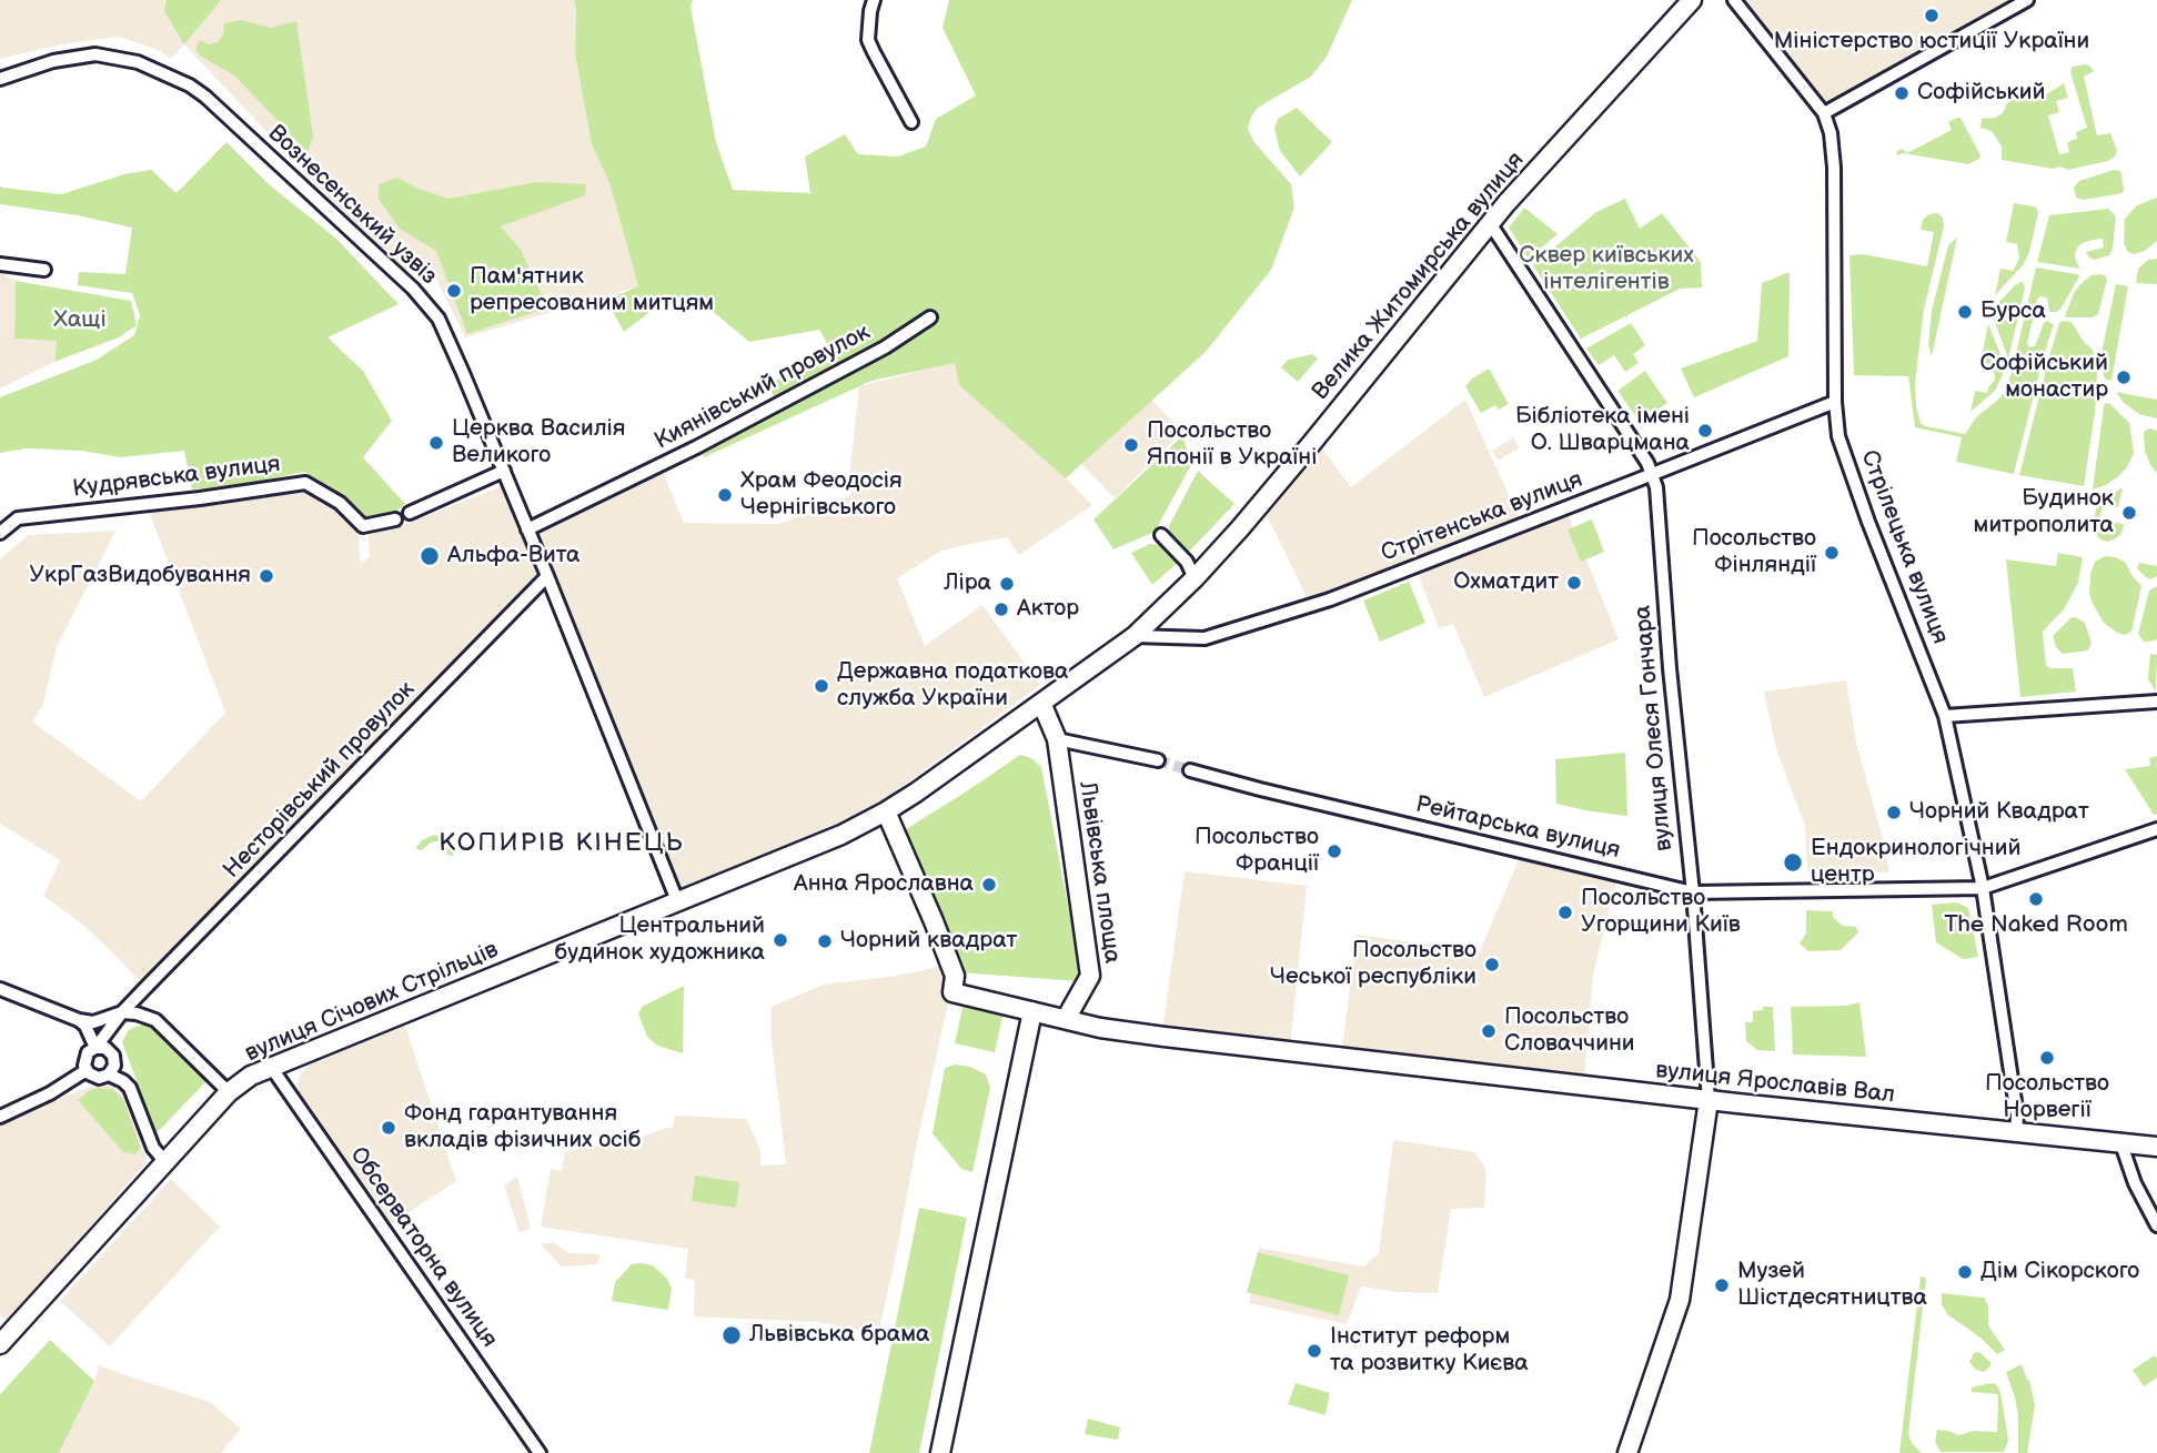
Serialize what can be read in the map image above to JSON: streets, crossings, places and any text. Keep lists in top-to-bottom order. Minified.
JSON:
{"streets":{"main road":["Велика Житомирська вулиця","вулиця Олеся Гончара","Львівська площа","вулиця Січових Стрільців","вулиця Ярославів Вал"],"street":["Вознесенський узвіз","Киянівський провулок","Кудрявська вулиця","Стрітенська вулиця","Стрілецька вулиця","Несторівський провулок","Рейтарська вулиця","Обсерваторна вулиця"]},"crossings":[["Вознесенський узвіз","Киянівський провулок"],["Вознесенський узвіз","Несторівський провулок"],["Вознесенський узвіз","вулиця Січових Стрільців"],["Велика Житомирська вулиця","Стрітенська вулиця"],["Велика Житомирська вулиця","вулиця Олеся Гончара"],["Велика Житомирська вулиця","Львівська площа"],["Стрітенська вулиця","Стрілецька вулиця"],["Стрітенська вулиця","вулиця Олеся Гончара"],["Стрілецька вулиця","Рейтарська вулиця"],["Стрілецька вулиця","вулиця Ярославів Вал"],["вулиця Олеся Гончара","Рейтарська вулиця"],["вулиця Олеся Гончара","вулиця Ярославів Вал"],["Львівська площа","вулиця Ярославів Вал"],["вулиця Січових Стрільців","Обсерваторна вулиця"]],"districts":["КОПИРІВ КІНЕЦЬ"],"parks":["Сквер київських інтелігентів","Хащі"],"places":["Міністерство юстиції України","Софійський","Пам'ятник репресованим митцям","Бурса","Софійський монастир","Бібліотека імені О. Шварцмана","Церква Василія Великого","Посольство Японії в Україні","Храм Феодосія Чернігівського","Будинок митрополита","Посольство Фінляндії","Альфа-Вита","УкрГазВидобування","Охматдит","Ліра","Актор","Державна податкова служба України","Чорний Квадрат","Посольство Франції","Ендокринологічний центр","Анна Ярославна","The Naked Room","Посольство Угорщини Київ","Центральний будинок художника","Чорний квадрат","Посольство Чеської республіки","Посольство Словаччини","Посольство Норвегії","Фонд гарантування вкладів фізичних осіб","Дім Сікорского","Музей Шістдесятництва","Львівська брама","Інститут реформ та розвитку Києва"]}
